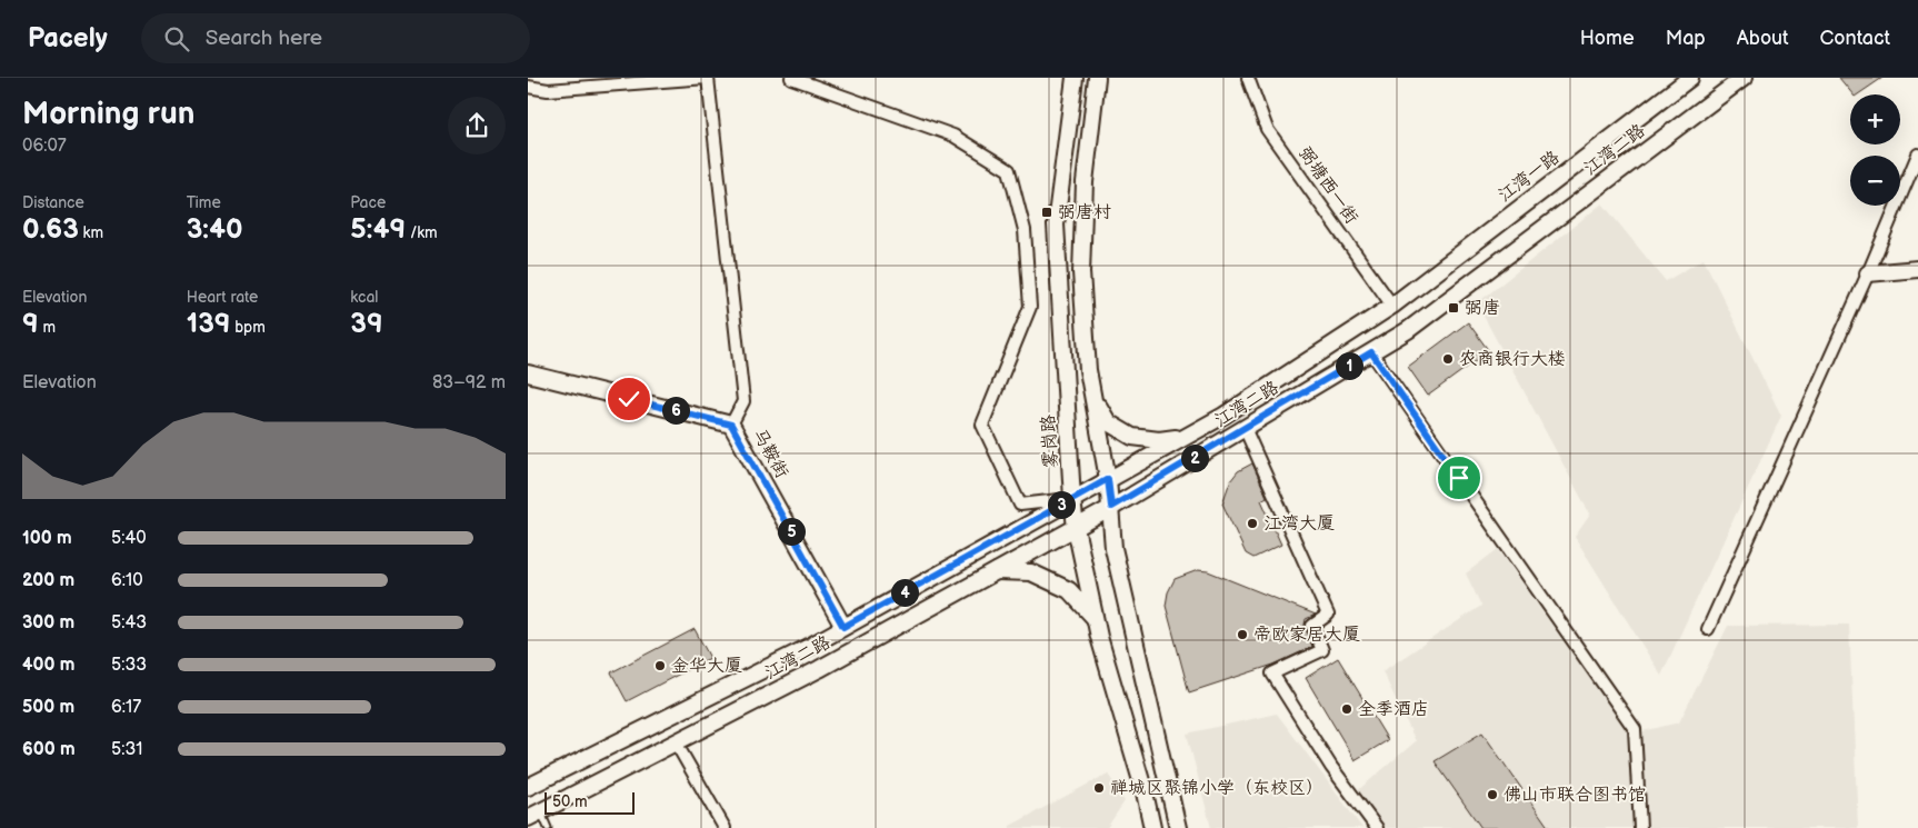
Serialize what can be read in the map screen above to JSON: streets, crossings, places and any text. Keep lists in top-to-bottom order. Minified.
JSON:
{"streets":{"main road":["江湾二路","江湾一路","雾岗路","马鞍街"],"street":["弼塘西一街"]},"crossings":[["江湾二路","江湾一路"],["江湾二路","弼塘西一街"],["江湾二路","雾岗路"],["江湾二路","马鞍街"],["江湾一路","弼塘西一街"]],"places":{"transit":["弼唐村","弼唐"],"other":["农商银行大楼","江湾大厦","帝欧家居大厦","金华大厦","全季酒店","禅城区聚锦小学（东校区）","佛山市联合图书馆"]},"scale_bar":"50 m","page":{"header":"Pacely","search":"Search here","nav":["Home","Map","About","Contact"],"heading":["Morning run","06:07"],"map_buttons":["+","−"],"stats":[["Distance","0.63 km"],["Time","3:40"],["Pace","5:49 /km"],["Elevation","9 m"],["Heart rate","139 bpm"],["kcal","39"]],"pins":["1","6","2","3","5","4"],"chart":["Elevation","83–92 m"],"list":[{"name":"100 m","note":"5:40"},{"name":"200 m","note":"6:10"},{"name":"300 m","note":"5:43"},{"name":"400 m","note":"5:33"},{"name":"500 m","note":"6:17"},{"name":"600 m","note":"5:31"}],"scale":"50 m"}}
